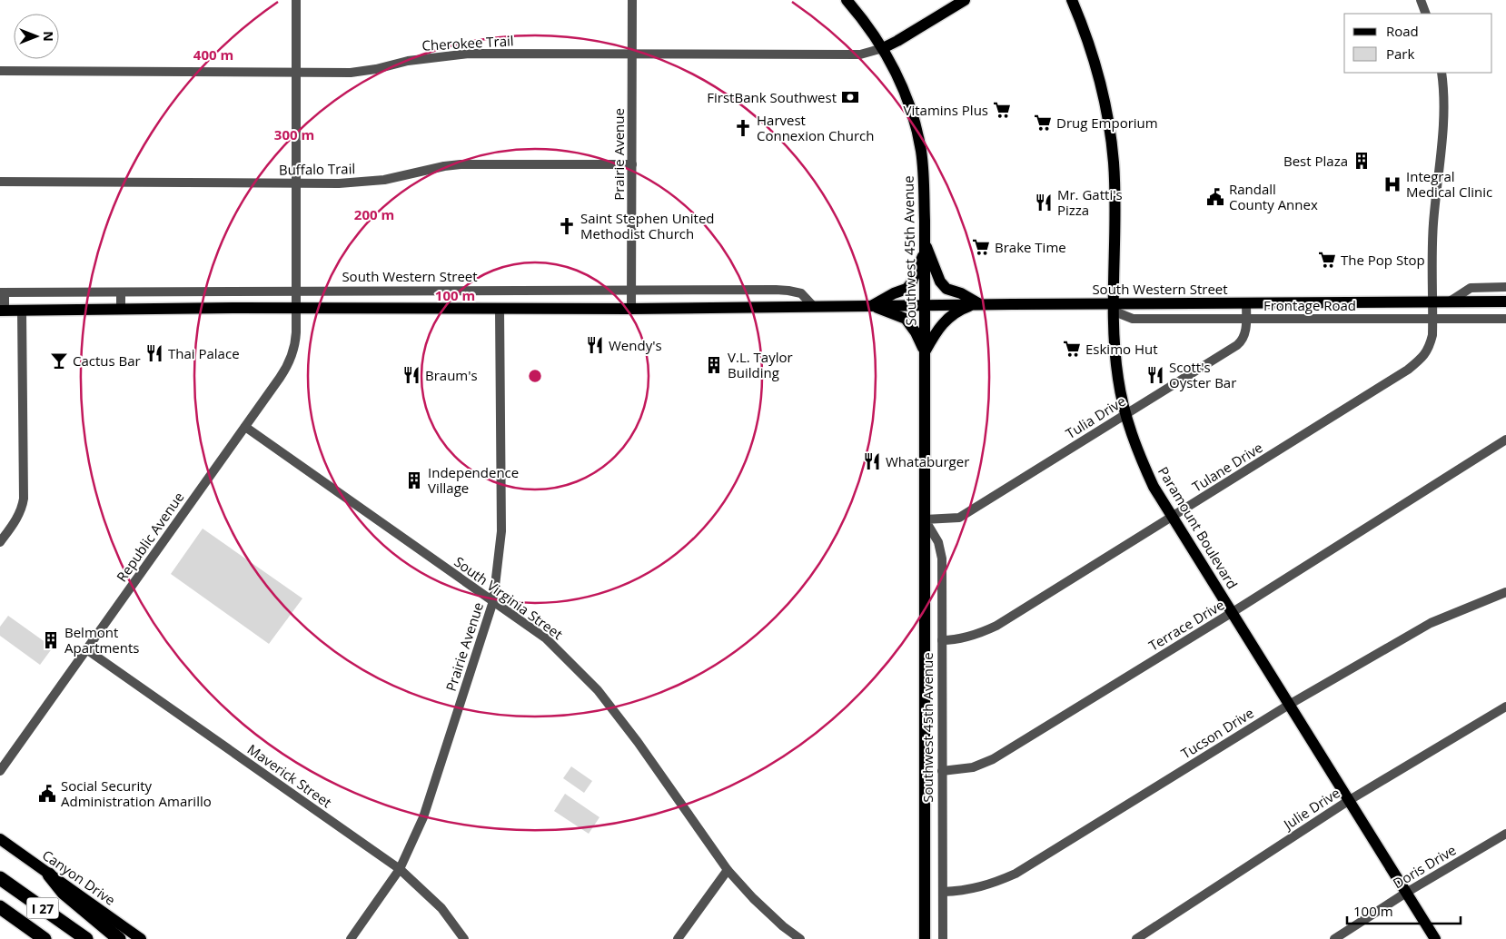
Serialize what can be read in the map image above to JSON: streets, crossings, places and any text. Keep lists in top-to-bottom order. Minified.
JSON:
{"streets":{"highway":["I 27"],"main road":["Southwest 45th Avenue","South Western Street","Paramount Boulevard","Canyon Drive"],"street":["Cherokee Trail","Prairie Avenue","Buffalo Trail","Frontage Road","Tulia Drive","Tulane Drive","Republic Avenue","South Virginia Street","Terrace Drive","Tucson Drive","Maverick Street","Julie Drive","Doris Drive"]},"crossings":[["Cherokee Trail","Prairie Avenue"],["Cherokee Trail","Southwest 45th Avenue"],["Cherokee Trail","Republic Avenue"],["Prairie Avenue","Buffalo Trail"],["Prairie Avenue","South Western Street"],["Prairie Avenue","South Virginia Street"],["Prairie Avenue","Maverick Street"],["Buffalo Trail","Republic Avenue"],["Southwest 45th Avenue","South Western Street"],["Southwest 45th Avenue","Tulia Drive"],["Southwest 45th Avenue","Tulane Drive"],["Southwest 45th Avenue","Terrace Drive"],["Southwest 45th Avenue","Tucson Drive"],["South Western Street","Frontage Road"],["South Western Street","Tulia Drive"],["South Western Street","Tulane Drive"],["South Western Street","Paramount Boulevard"],["South Western Street","Republic Avenue"],["Frontage Road","Tulia Drive"],["Frontage Road","Tulane Drive"],["Frontage Road","Paramount Boulevard"],["Tulia Drive","Paramount Boulevard"],["Tulane Drive","Paramount Boulevard"],["Paramount Boulevard","Terrace Drive"],["Paramount Boulevard","Tucson Drive"],["Paramount Boulevard","Julie Drive"],["Paramount Boulevard","Doris Drive"],["Republic Avenue","South Virginia Street"],["Republic Avenue","Maverick Street"]],"places":{"bank":["FirstBank Southwest"],"supermarket":["Vitamins Plus","Drug Emporium","Brake Time","The Pop Stop","Eskimo Hut"],"church":["Harvest Connexion Church","Saint Stephen United Methodist Church"],"building":["Best Plaza","V.L. Taylor Building","Independence Village","Belmont Apartments"],"hospital":["Integral Medical Clinic"],"public building":["Randall County Annex","Social Security Administration Amarillo"],"restaurant":["Mr. Gatti's Pizza","Wendy's","Thai Palace","Braum's","Scott's Oyster Bar","Whataburger"],"bar":["Cactus Bar"]},"legend":["Road","Park"],"scale_bar":"100 m","north":"right","rings":["400 m","300 m","200 m","100 m"]}
